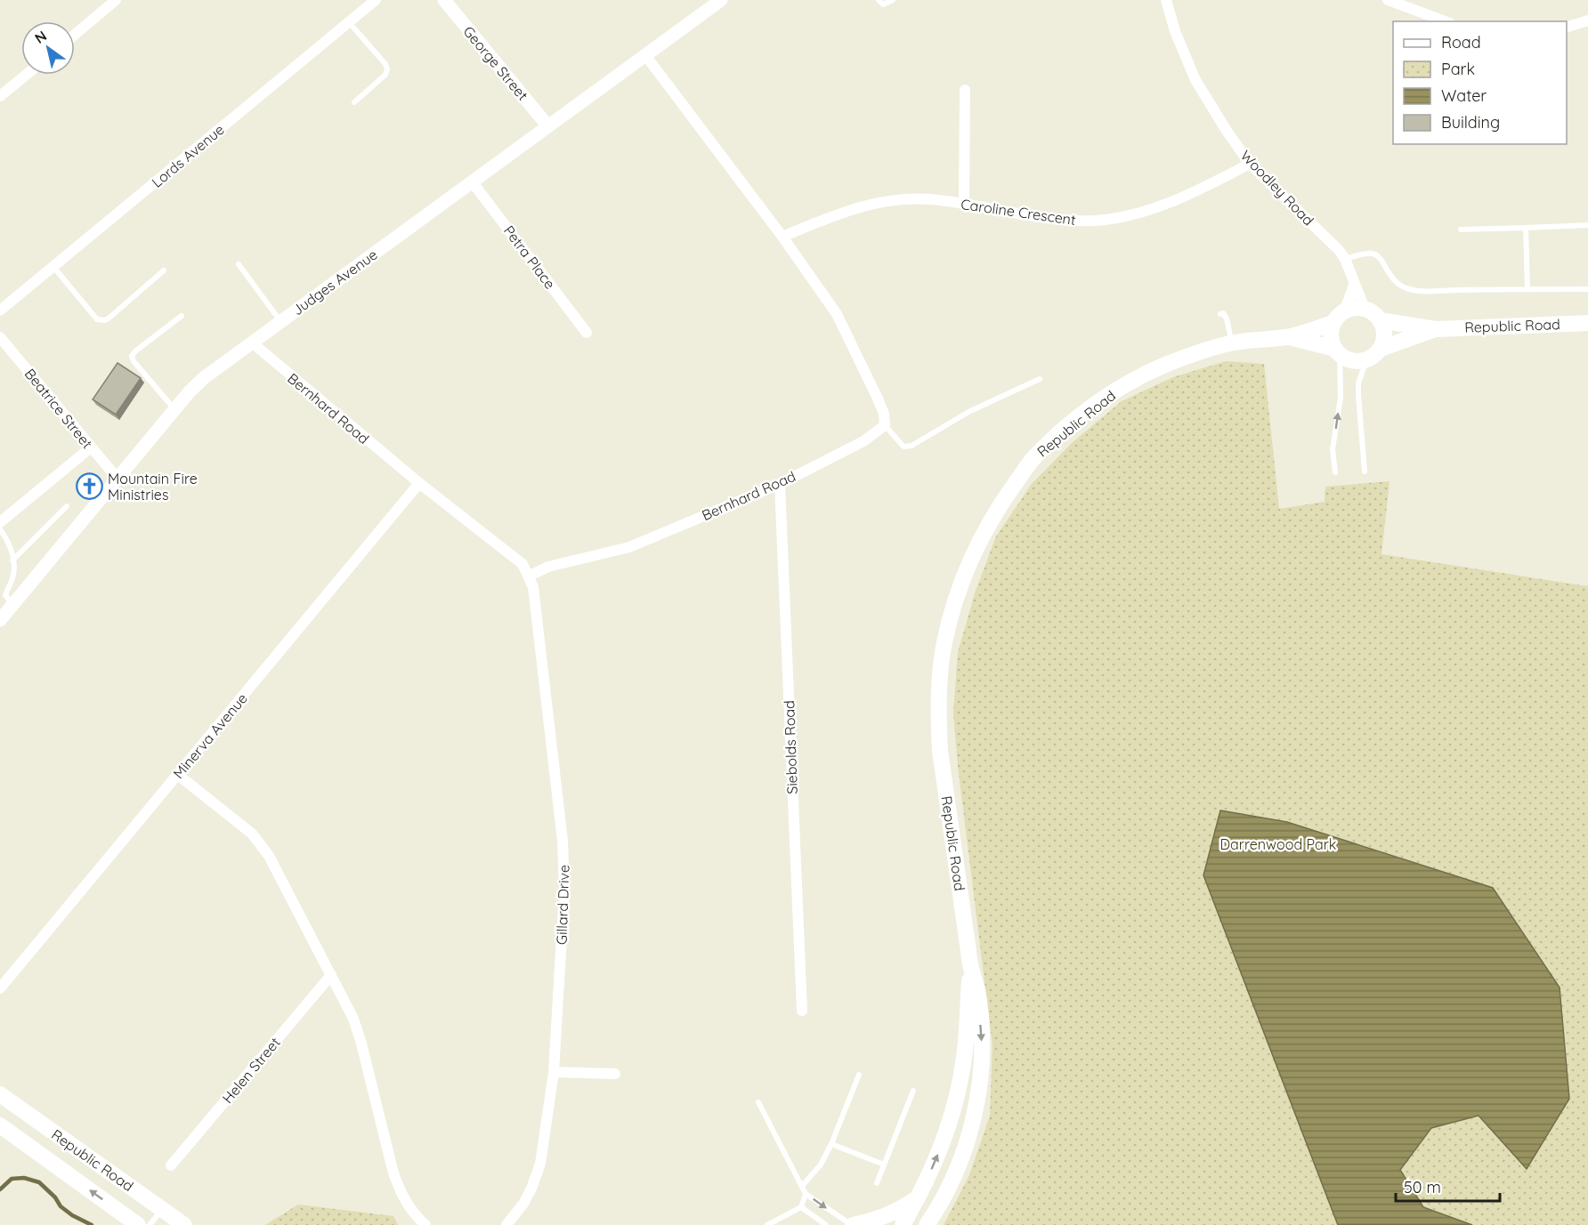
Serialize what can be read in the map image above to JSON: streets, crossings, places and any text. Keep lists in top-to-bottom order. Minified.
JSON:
{"streets":{"main road":["Republic Road"],"street":["George Street","Lords Avenue","Woodley Road","Caroline Crescent","Petra Place","Judges Avenue","Beatrice Street","Bernhard Road","Minerva Avenue","Siebolds Road","Gillard Drive","Helen Street"]},"crossings":[["George Street","Judges Avenue"],["Woodley Road","Caroline Crescent"],["Woodley Road","Republic Road"],["Petra Place","Judges Avenue"],["Judges Avenue","Beatrice Street"],["Judges Avenue","Bernhard Road"],["Bernhard Road","Minerva Avenue"],["Bernhard Road","Siebolds Road"],["Bernhard Road","Gillard Drive"]],"parks":["Darrenwood Park"],"places":{"church":["Mountain Fire Ministries"]},"legend":["Road","Park","Water","Building"],"scale_bar":"50 m","north":"top left"}
